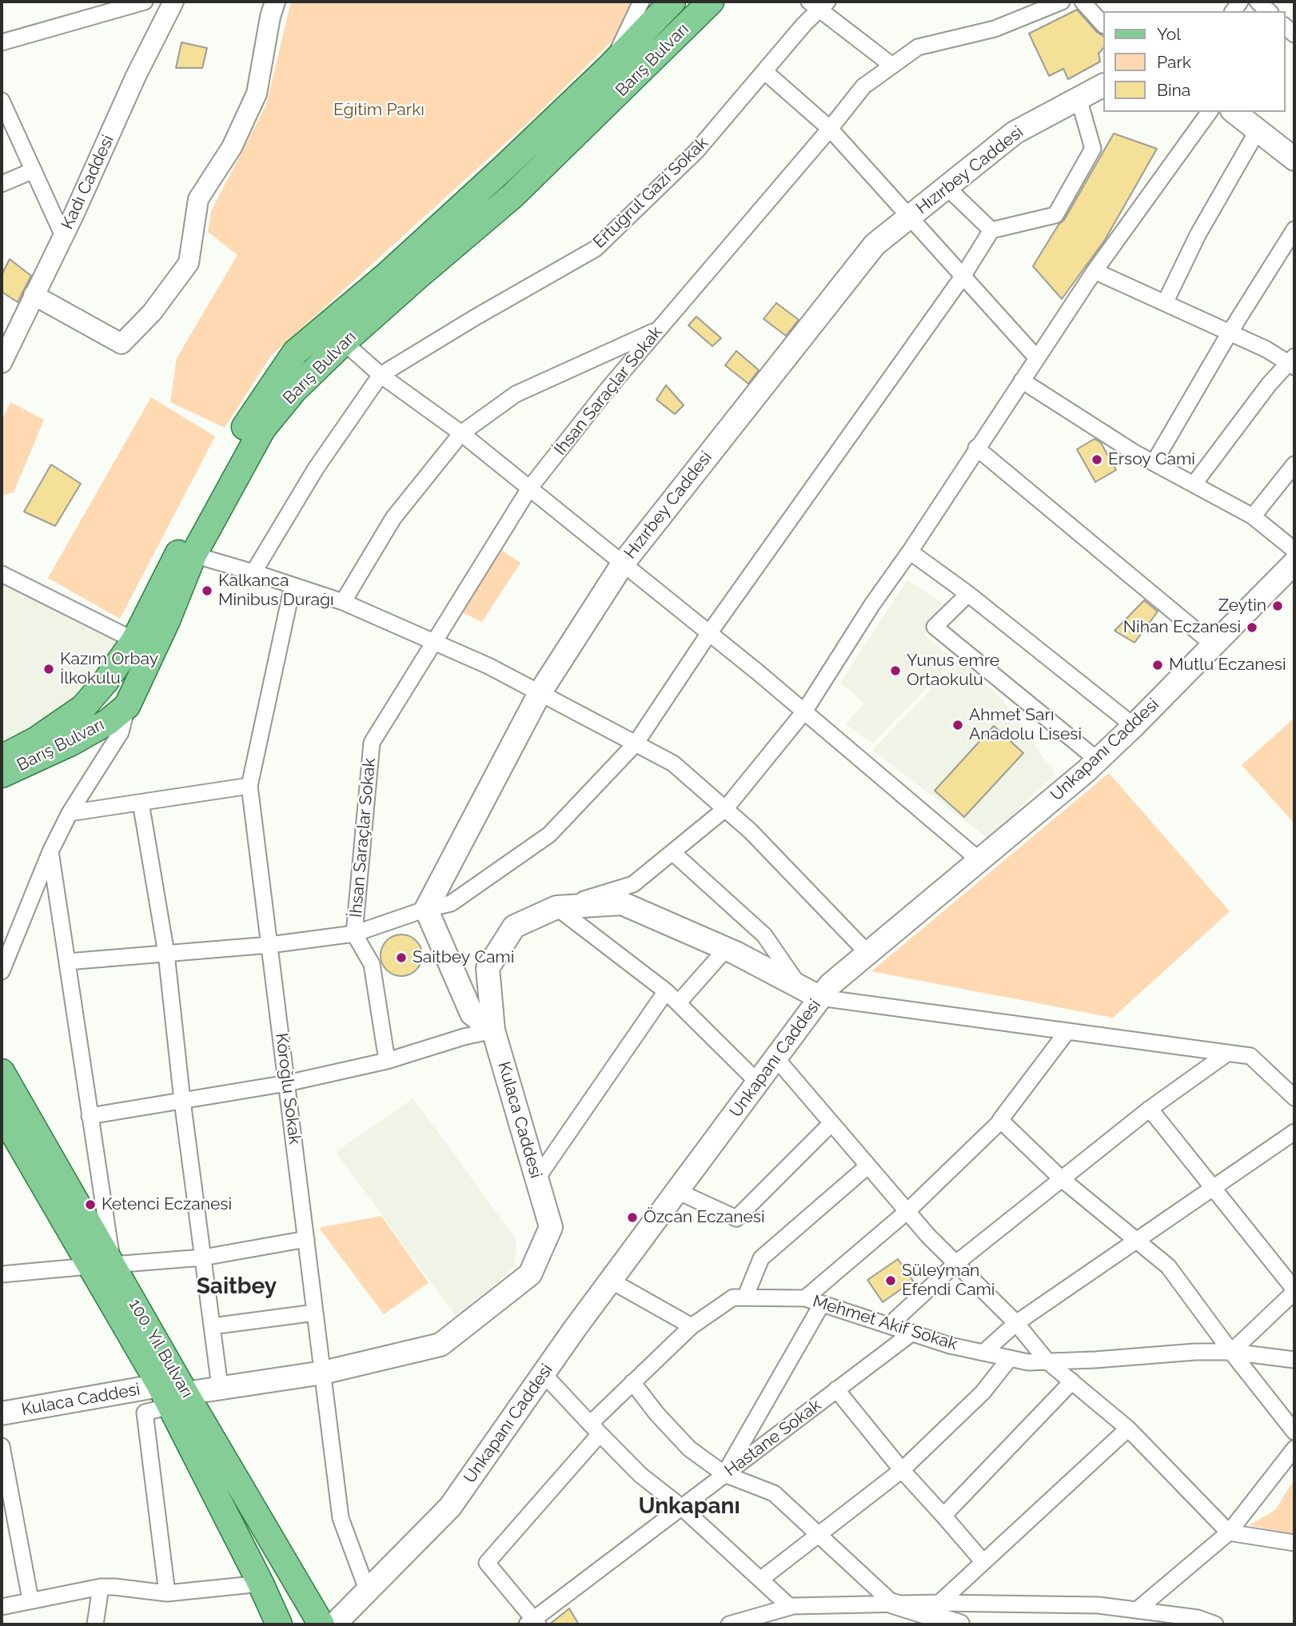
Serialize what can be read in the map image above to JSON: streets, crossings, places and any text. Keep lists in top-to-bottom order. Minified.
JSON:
{"streets":{"main road":["Barış Bulvarı","Hızırbey Caddesi","Unkapanı Caddesi","Kulaca Caddesi","100. Yıl Bulvarı"],"street":["Kadı Caddesi","Ertuğrul Gazi Sokak","İhsan Saraçlar Sokak","Köroğlu Sokak","Mehmet Akif Sokak","Hastane Sokak"]},"crossings":[["Unkapanı Caddesi","Köroğlu Sokak"],["Unkapanı Caddesi","Kulaca Caddesi"],["Unkapanı Caddesi","100. Yıl Bulvarı"],["Köroğlu Sokak","Kulaca Caddesi"],["Kulaca Caddesi","100. Yıl Bulvarı"],["Mehmet Akif Sokak","Hastane Sokak"]],"districts":["Saitbey","Unkapanı"],"parks":["Eğitim Parkı"],"places":["Ersoy Cami","Kalkanca Minibus Durağı","Zeytin","Nihan Eczanesi","Mutlu Eczanesi","Kazım Orbay İlkokulu","Yunus emre Ortaokulu","Ahmet Sarı Anadolu Lisesi","Saitbey Cami","Ketenci Eczanesi","Özcan Eczanesi","Süleyman Efendi Cami"],"legend":["Yol","Park","Bina"]}
